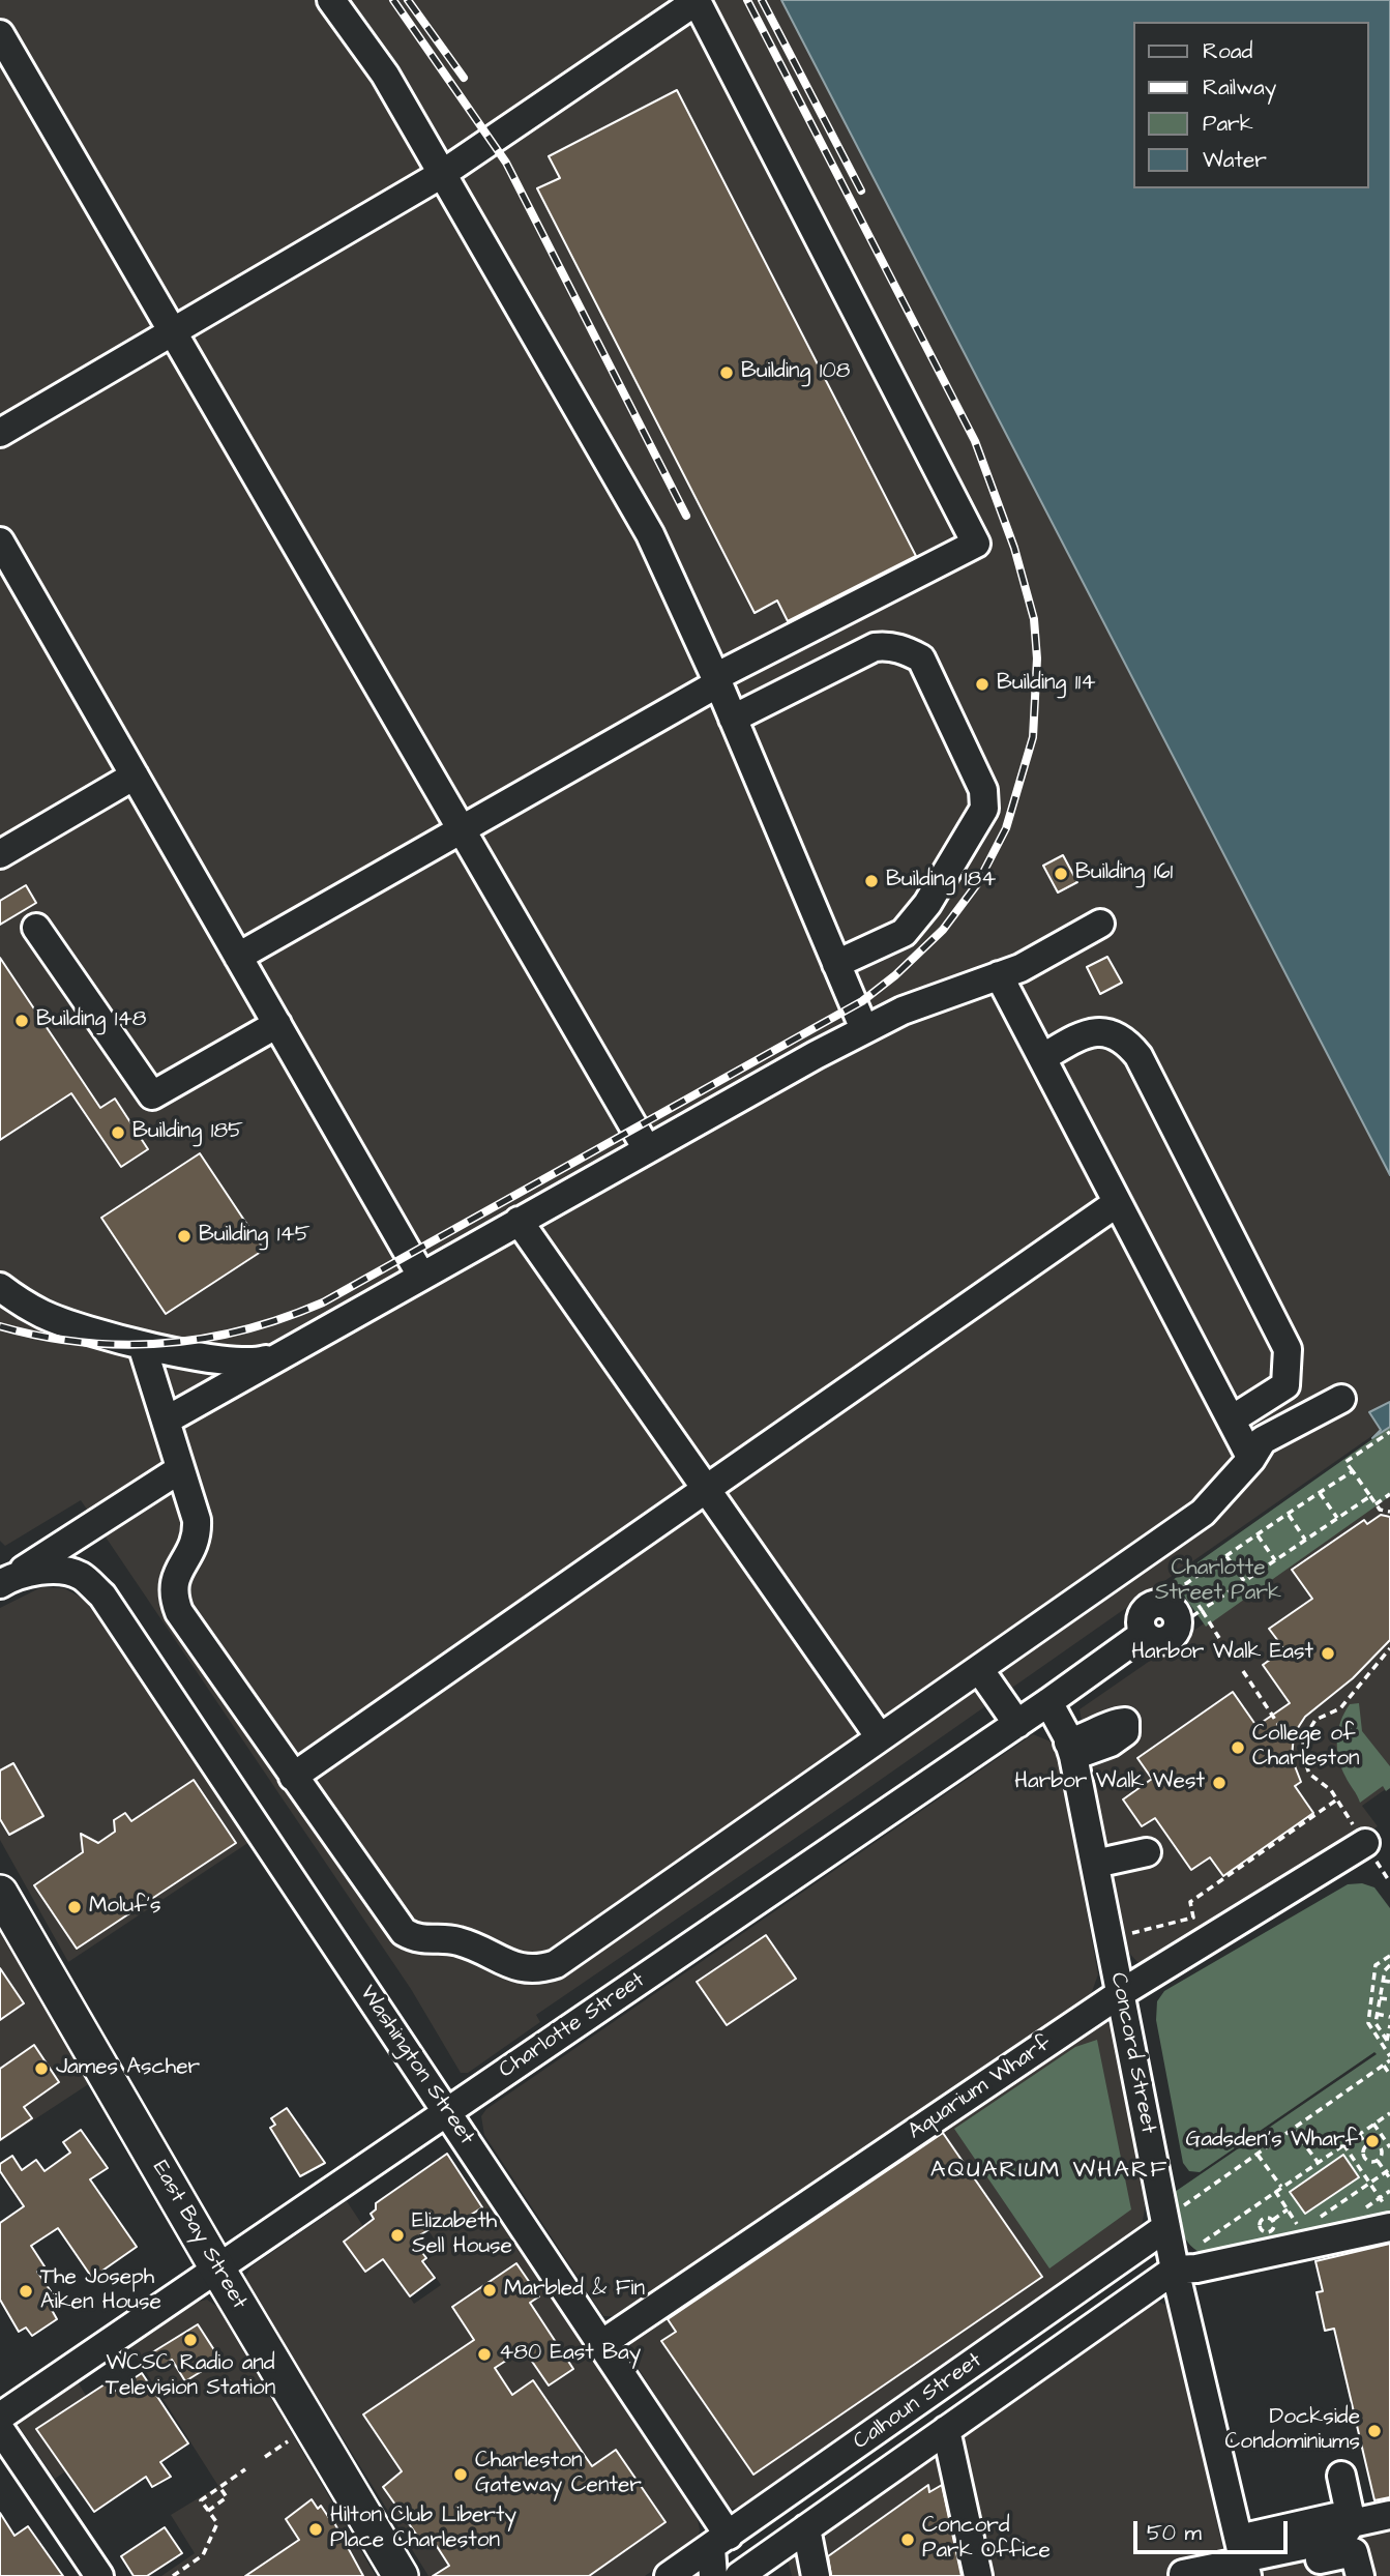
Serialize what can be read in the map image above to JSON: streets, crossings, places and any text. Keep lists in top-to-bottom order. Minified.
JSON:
{"streets":{"main road":["East Bay Street"],"street":["Charlotte Street","Concord Street","Washington Street","Aquarium Wharf","Calhoun Street"]},"crossings":[["Charlotte Street","Concord Street"],["Charlotte Street","Washington Street"],["Charlotte Street","East Bay Street"],["Concord Street","Aquarium Wharf"],["Concord Street","Calhoun Street"],["Washington Street","Aquarium Wharf"],["Washington Street","Calhoun Street"]],"districts":["AQUARIUM WHARF"],"parks":["Charlotte Street Park"],"places":["Building 108","Building 114","Building 161","Building 184","Building 148","Building 185","Building 145","Harbor Walk East","College of Charleston","Harbor Walk West","Moluf's","James Ascher","Gadsden's Wharf","Elizabeth Sell House","Marbled & Fin","The Joseph Aiken House","WCSC Radio and Television Station","480 East Bay","Dockside Condominiums","Charleston Gateway Center","Hilton Club Liberty Place Charleston","Concord Park Office"],"legend":["Road","Railway","Park","Water"],"scale_bar":"50 m"}
